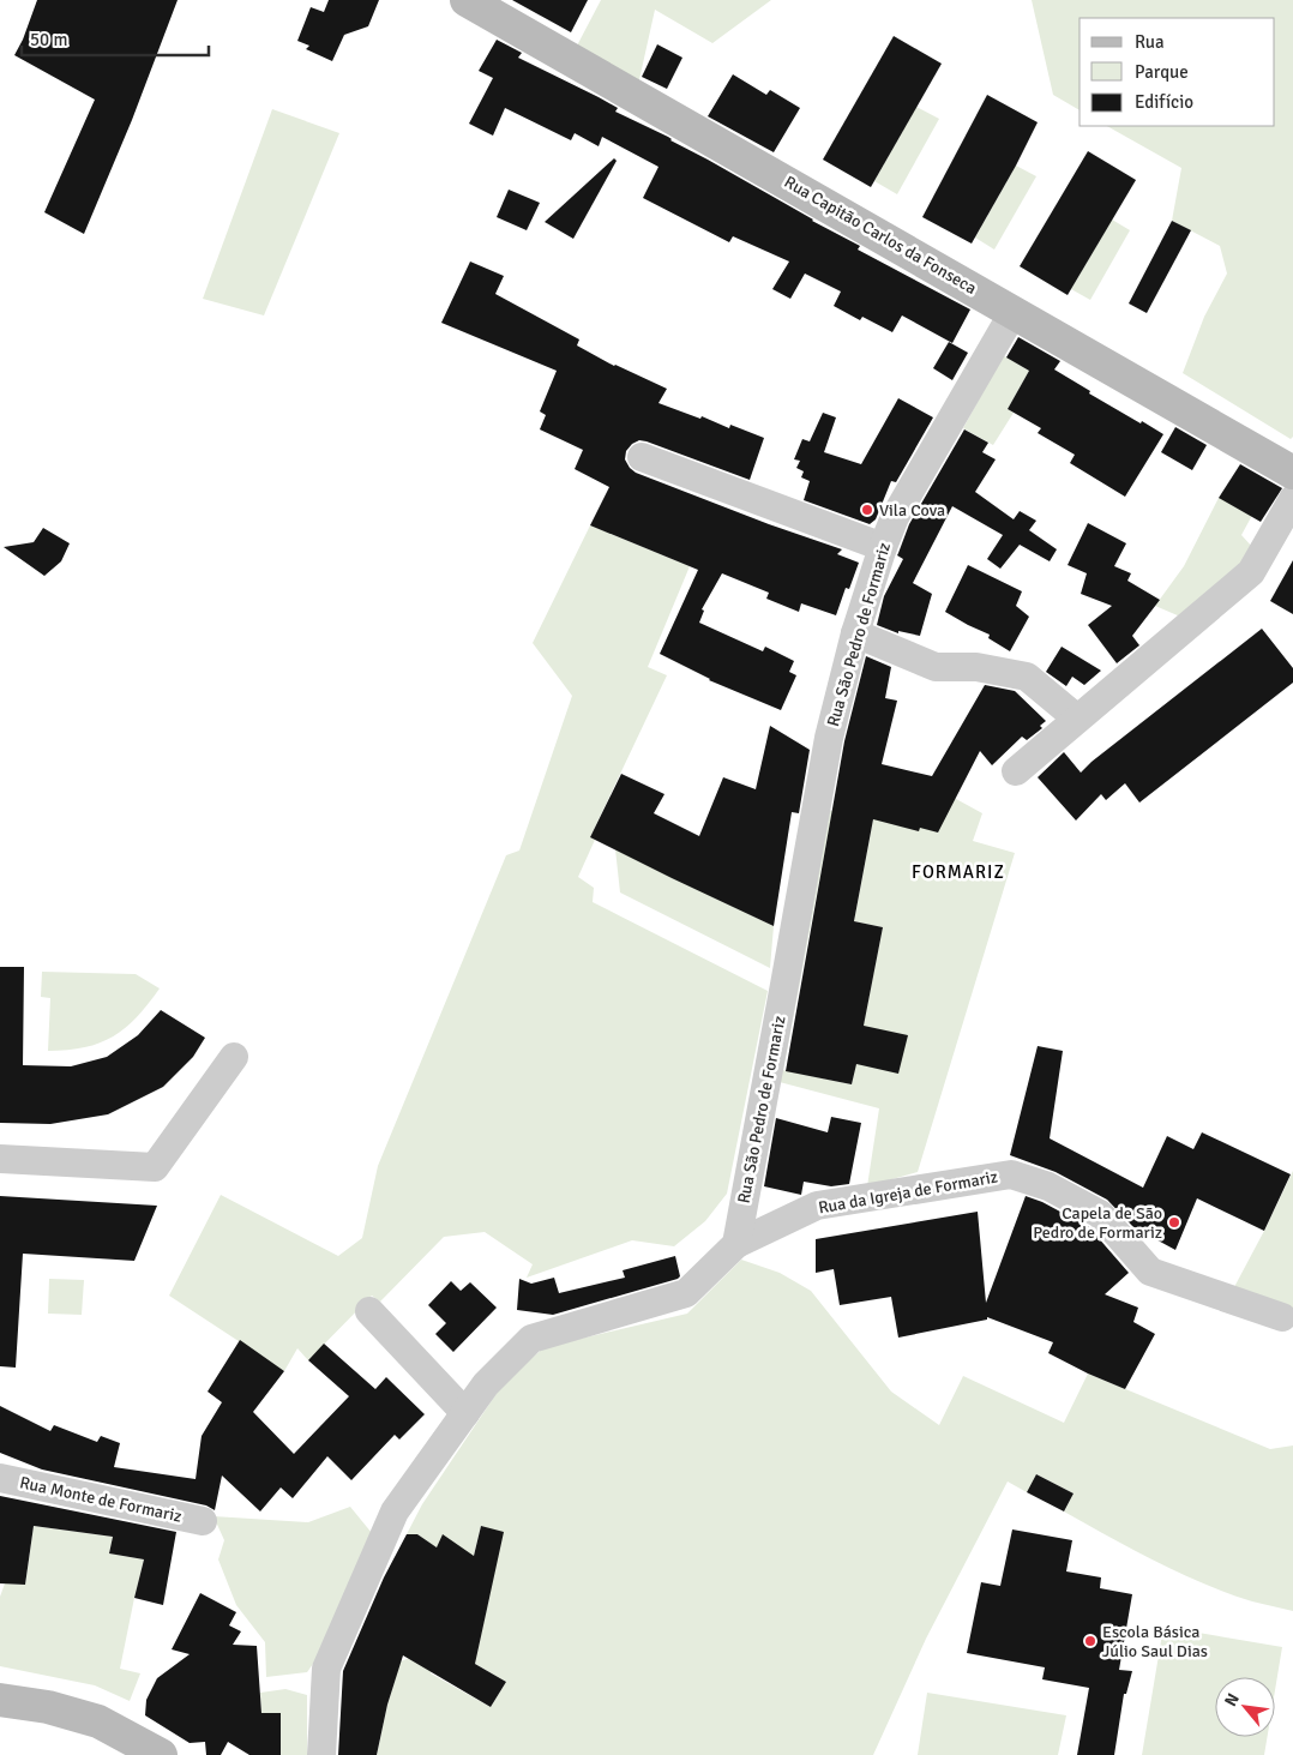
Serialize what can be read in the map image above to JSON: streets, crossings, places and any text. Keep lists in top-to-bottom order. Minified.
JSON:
{"streets":{"main road":["Rua Capitão Carlos da Fonseca"],"street":["Rua São Pedro de Formariz","Rua da Igreja de Formariz","Rua Monte de Formariz"]},"crossings":[["Rua Capitão Carlos da Fonseca","Rua São Pedro de Formariz"],["Rua São Pedro de Formariz","Rua da Igreja de Formariz"]],"districts":["FORMARIZ"],"places":["Vila Cova","Capela de São Pedro de Formariz","Escola Básica Júlio Saul Dias"],"legend":["Rua","Parque","Edifício"],"scale_bar":"50 m","north":"top left"}
